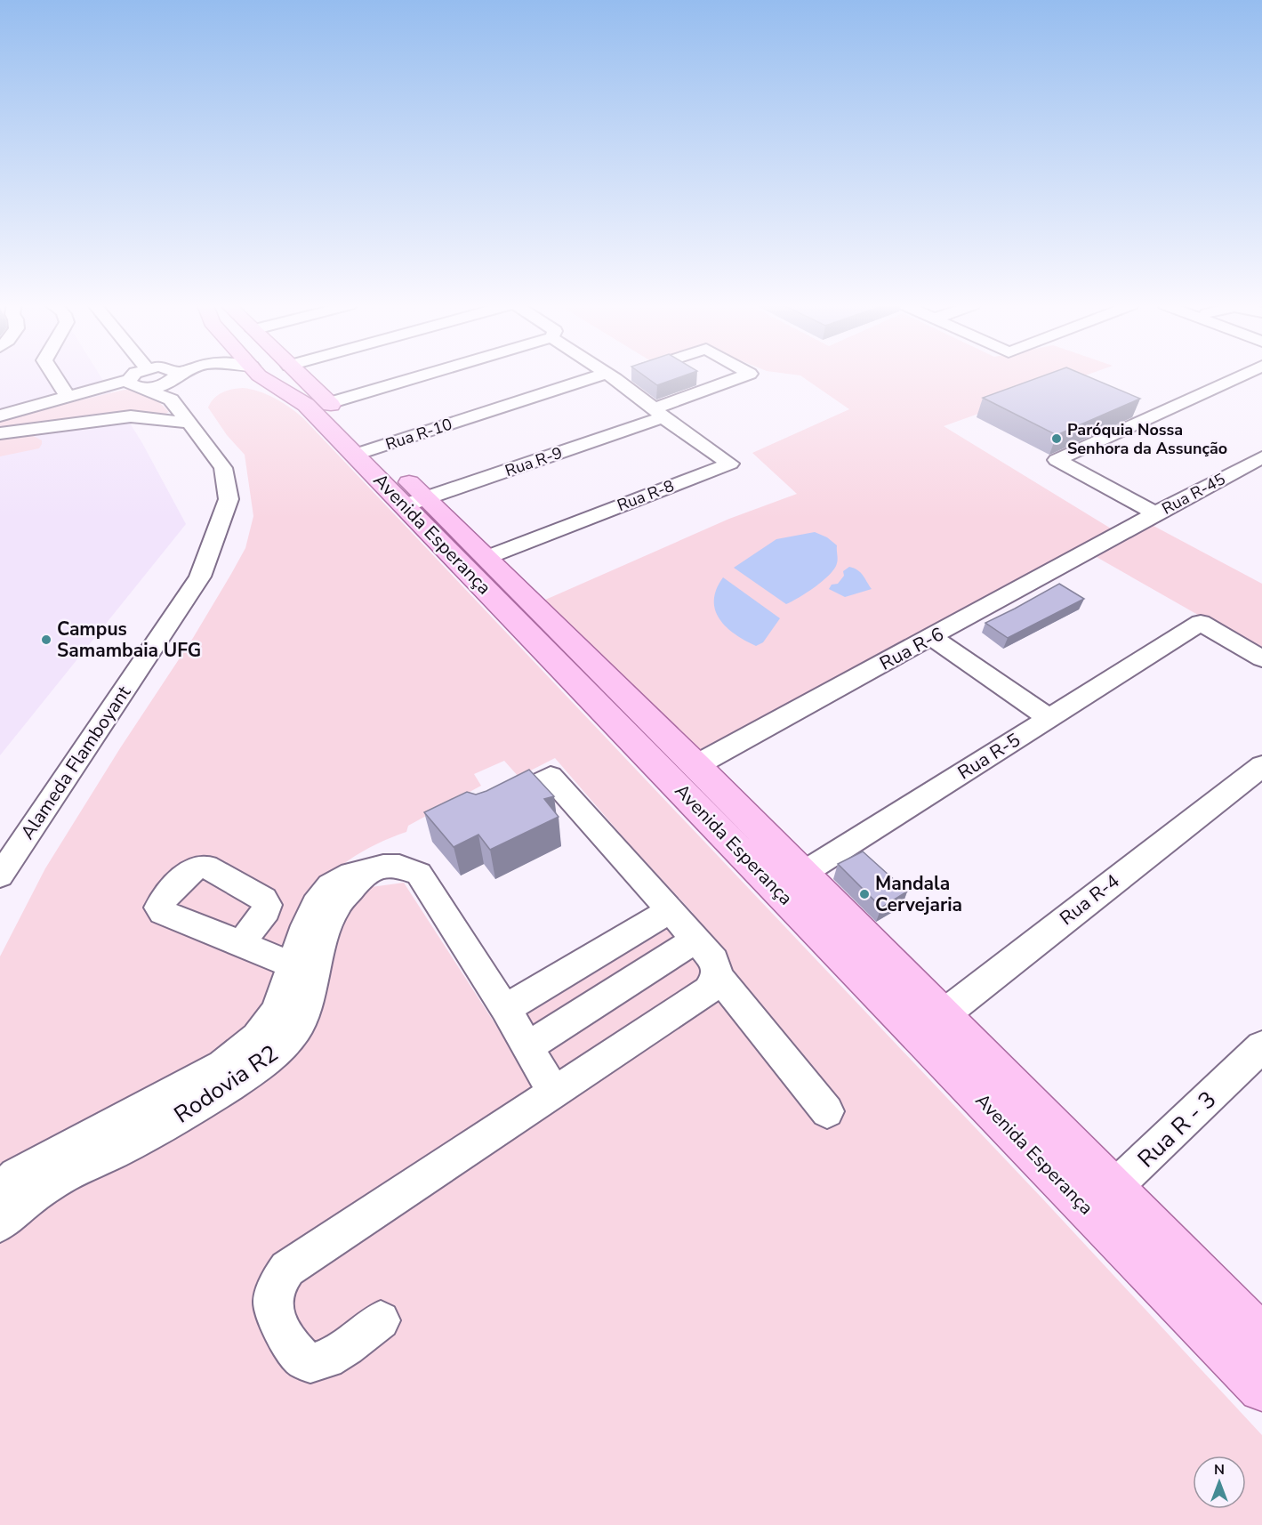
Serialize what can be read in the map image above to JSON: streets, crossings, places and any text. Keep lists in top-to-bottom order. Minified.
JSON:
{"streets":{"main road":["Avenida Esperança"],"street":["Rua R-10","Rua R-9","Rua R-45","Rua R-8","Rua R-6","Rua R-5","Alameda Flamboyant","Rua R-4","Rodovia R2","Rua R - 3"]},"crossings":[["Rua R-10","Rua R-9"],["Rua R-10","Rua R-8"],["Rua R-10","Avenida Esperança"],["Rua R-9","Rua R-8"],["Rua R-9","Avenida Esperança"],["Rua R-45","Rua R-6"],["Rua R-8","Avenida Esperança"],["Avenida Esperança","Rua R-6"],["Avenida Esperança","Rua R-5"],["Avenida Esperança","Rua R-4"],["Avenida Esperança","Rua R - 3"]],"places":["Paróquia Nossa Senhora da Assunção","Campus Samambaia UFG","Mandala Cervejaria"],"north":"top"}
